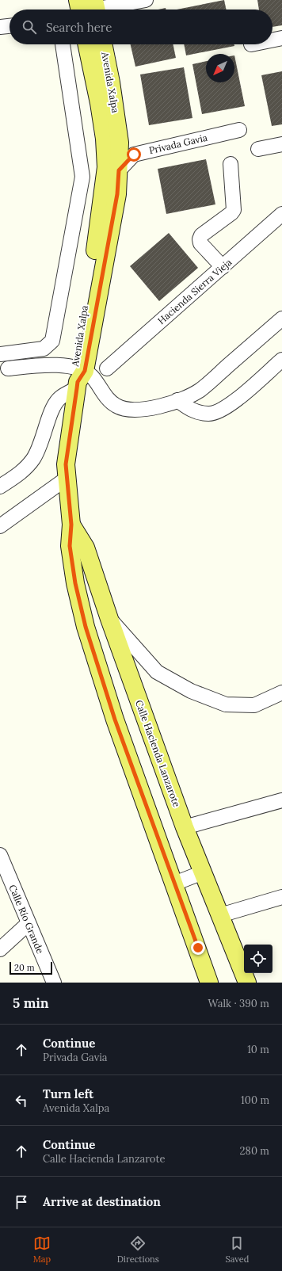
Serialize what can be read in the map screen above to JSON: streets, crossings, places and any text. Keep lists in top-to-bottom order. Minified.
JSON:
{"streets":{"main road":["Avenida Xalpa","Calle Hacienda Lanzarote"],"street":["Privada Gavia","Hacienda Sierra Vieja","Calle Río Grande"]},"crossings":[["Avenida Xalpa","Privada Gavia"],["Avenida Xalpa","Calle Hacienda Lanzarote"]],"scale_bar":"20 m","north":"bottom left","page":{"search":"Search here","scale":"20 m","heading":["5 min","Walk · 390 m"],"list":[["Continue","Privada Gavia","10 m"],["Turn left","Avenida Xalpa","100 m"],["Continue","Calle Hacienda Lanzarote","280 m"],"Arrive at destination"],"nav":["Map","Directions","Saved"]}}
